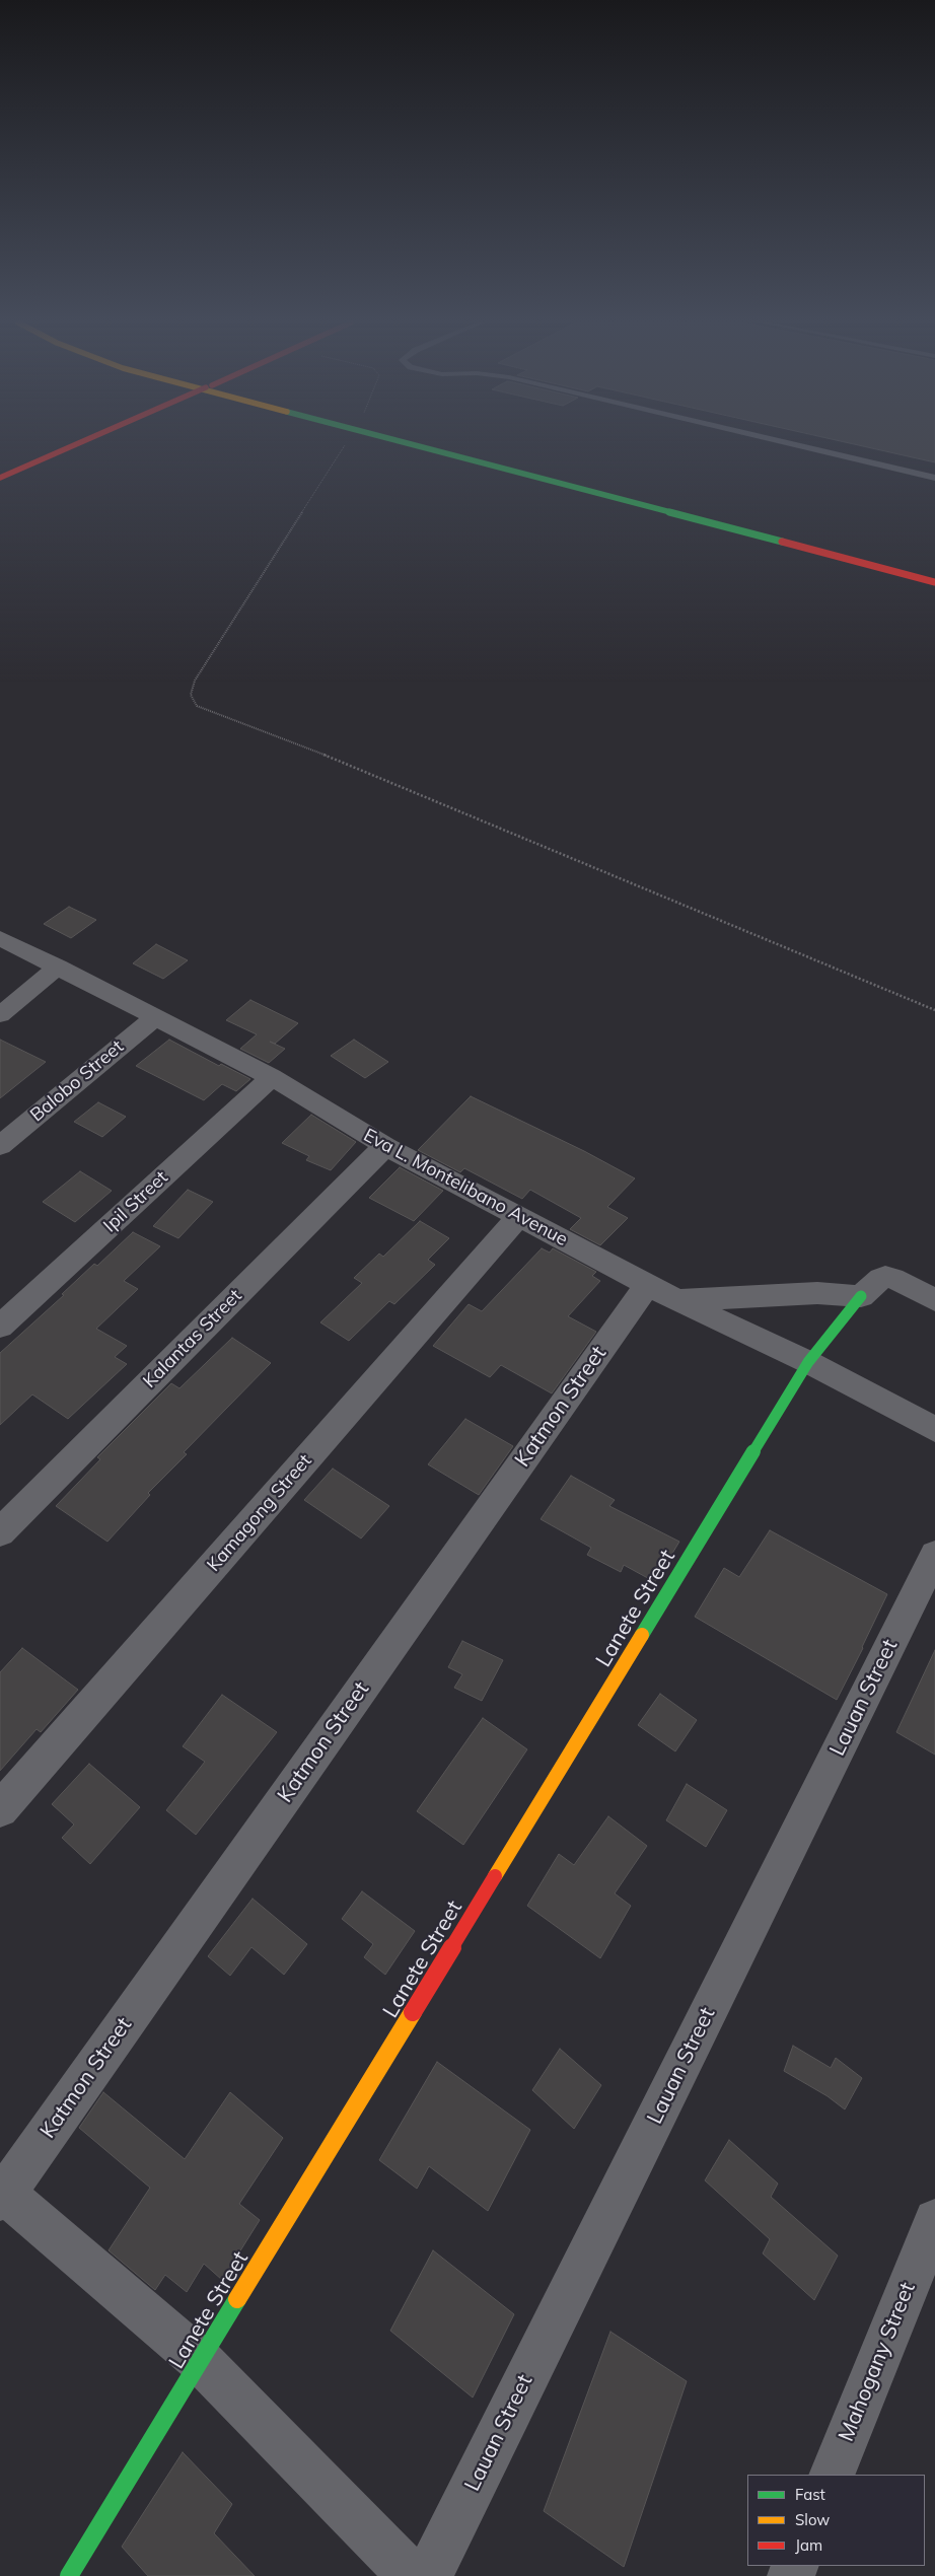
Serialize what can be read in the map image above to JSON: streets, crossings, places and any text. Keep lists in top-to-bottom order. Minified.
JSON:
{"streets":{"main road":["Lanete Street"],"street":["Balobo Street","Eva L. Montelibano Avenue","Ipil Street","Kalantas Street","Katmon Street","Kamagong Street","Lauan Street","Mahogany Street"]},"crossings":[["Balobo Street","Eva L. Montelibano Avenue"],["Eva L. Montelibano Avenue","Ipil Street"],["Eva L. Montelibano Avenue","Kalantas Street"],["Eva L. Montelibano Avenue","Katmon Street"],["Eva L. Montelibano Avenue","Kamagong Street"],["Eva L. Montelibano Avenue","Lanete Street"]],"legend":["Fast","Slow","Jam"]}
